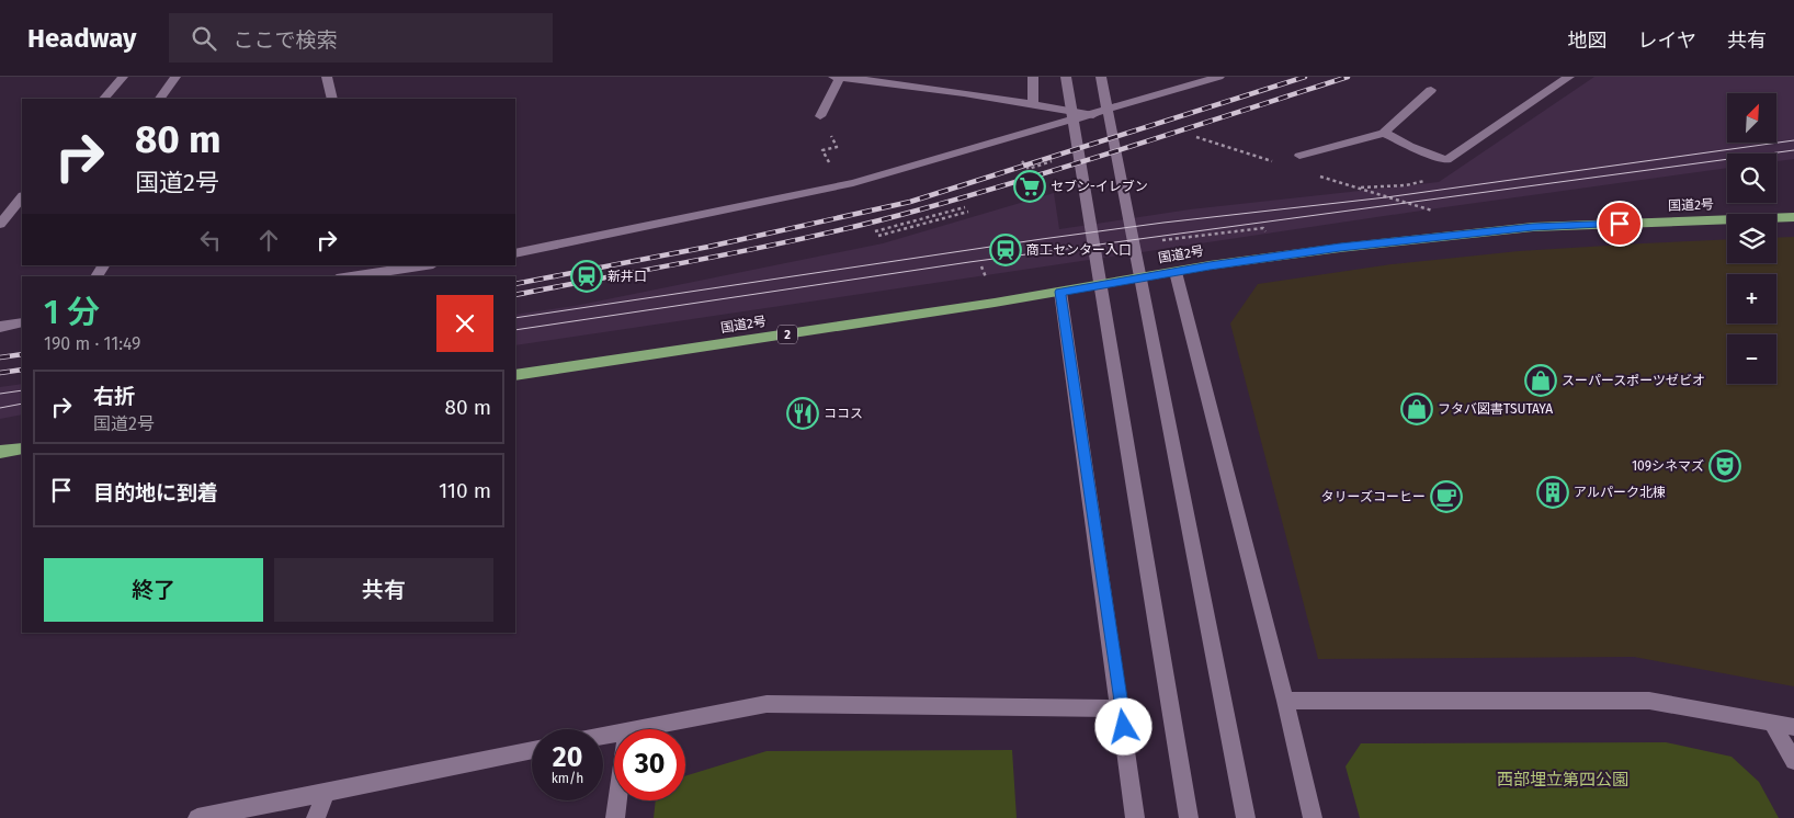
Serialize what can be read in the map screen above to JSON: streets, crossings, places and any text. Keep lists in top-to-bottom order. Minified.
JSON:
{"streets":{"highway":["国道2号","2"]},"parks":["西部埋立第四公園"],"places":{"supermarket":["セブン-イレブン"],"station":["商工センター入口","新井口"],"shop":["スーパースポーツゼビオ","フタバ図書TSUTAYA"],"restaurant":["ココス"],"theatre":["109シネマズ"],"building":["アルパーク北棟"],"cafe":["タリーズコーヒー"]},"north":"top right","page":{"header":"Headway","search":"ここで検索","nav":["地図","レイヤ","共有"],"map_buttons":["+","−"],"turn":["80 m","国道2号"],"heading":["1 分","190 m · 11:49"],"list":[{"name":"右折","note":"国道2号","value":"80 m"},{"name":"目的地に到着","value":"110 m"}],"buttons":["終了","共有"],"speed":"20 km/h","limit":"30"}}
